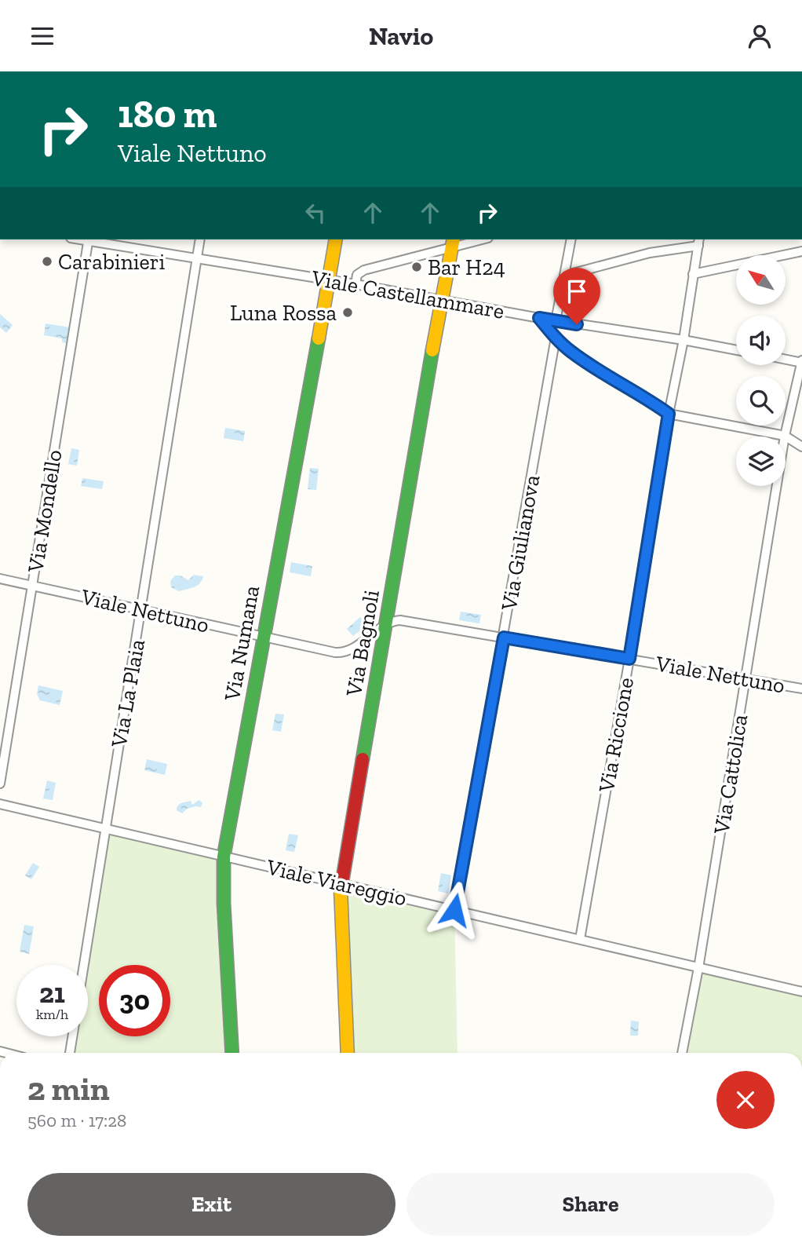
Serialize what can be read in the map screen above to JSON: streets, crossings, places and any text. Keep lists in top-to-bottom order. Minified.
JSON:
{"streets":{"street":["Viale Castellammare","Via Mondello","Via Giulianova","Viale Nettuno","Via Numana","Via Bagnoli","Via La Plaia","Via Riccione","Via Cattolica","Viale Viareggio"]},"crossings":[["Viale Castellammare","Via Mondello"],["Viale Castellammare","Via Numana"],["Viale Castellammare","Via Bagnoli"],["Viale Castellammare","Via La Plaia"],["Viale Castellammare","Via Riccione"],["Via Mondello","Viale Nettuno"],["Via Giulianova","Viale Nettuno"],["Via Giulianova","Viale Viareggio"],["Viale Nettuno","Via Numana"],["Viale Nettuno","Via Bagnoli"],["Viale Nettuno","Via La Plaia"],["Viale Nettuno","Via Riccione"],["Viale Nettuno","Via Cattolica"],["Via Numana","Viale Viareggio"],["Via Bagnoli","Viale Viareggio"],["Via La Plaia","Viale Viareggio"],["Via Riccione","Viale Viareggio"],["Via Cattolica","Viale Viareggio"]],"places":["Carabinieri","Bar H24","Luna Rossa"],"north":"top left","page":{"header":"Navio","turn":["180 m","Viale Nettuno"],"speed":"21 km/h","limit":"30","heading":["2 min","560 m · 17:28"],"buttons":["Exit","Share"]}}
